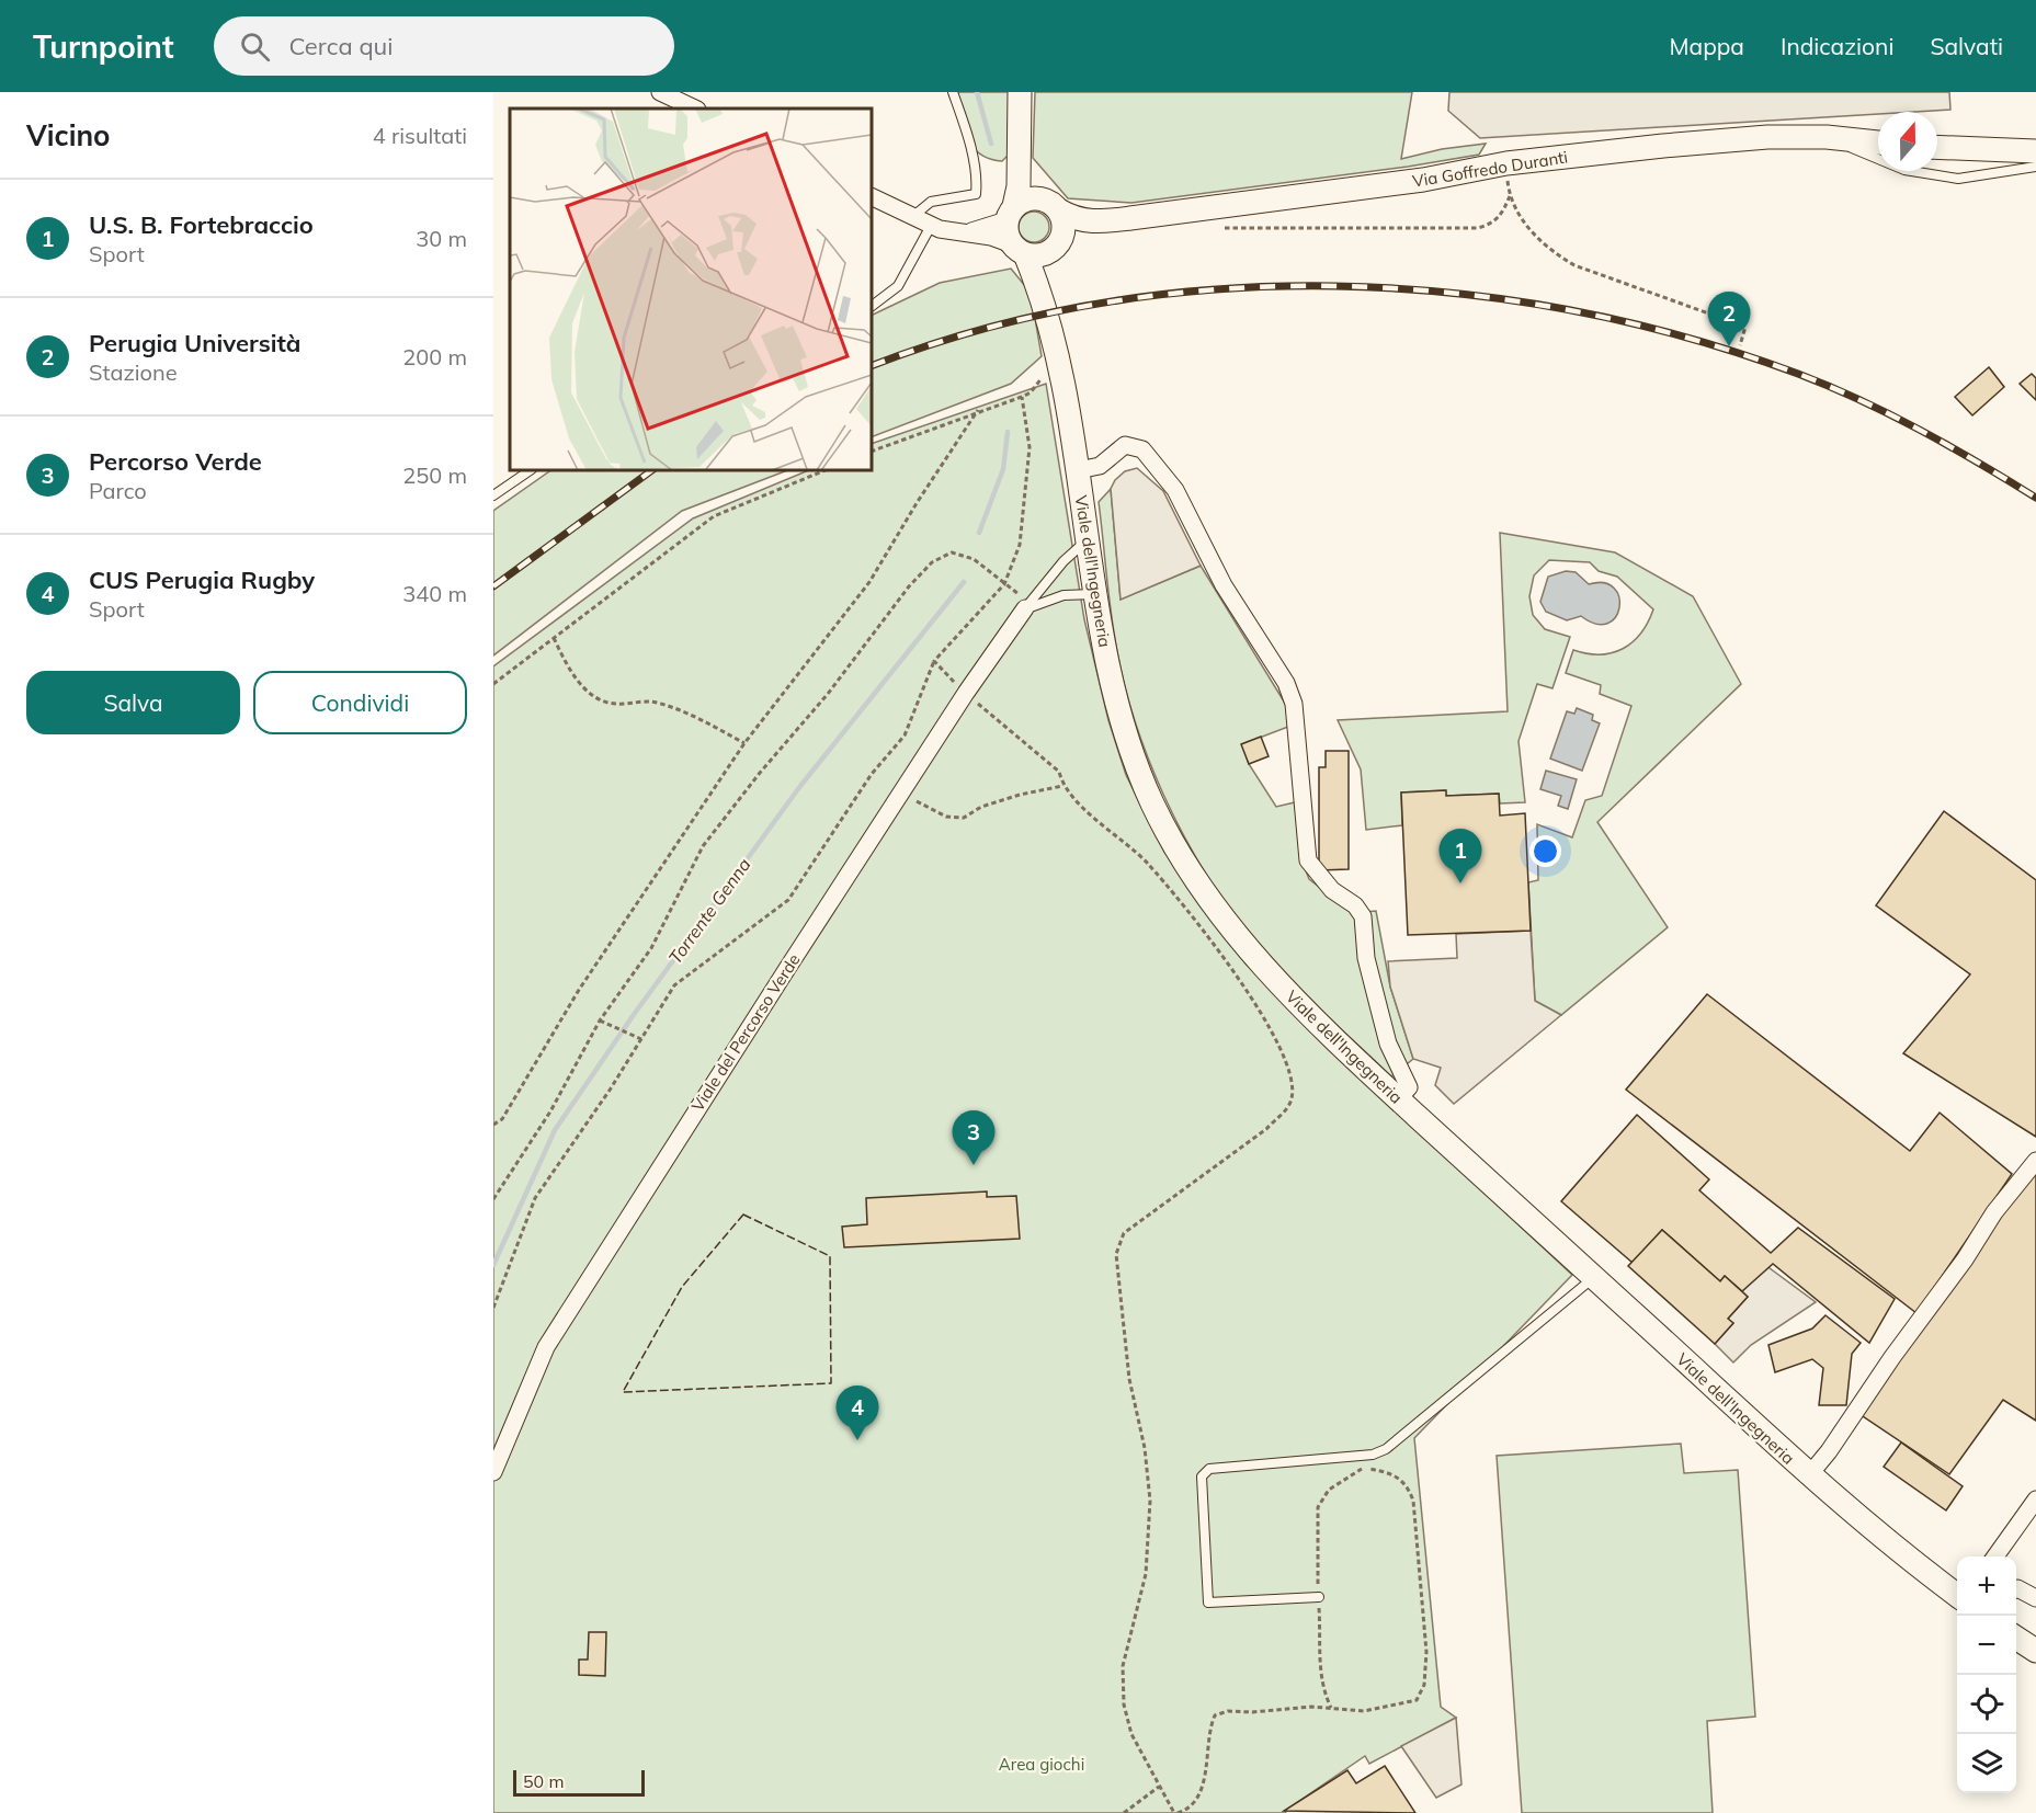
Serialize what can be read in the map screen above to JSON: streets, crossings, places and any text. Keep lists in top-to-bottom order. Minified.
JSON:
{"streets":{"street":["Via Goffredo Duranti","Viale dell'Ingegneria","Viale del Percorso Verde"]},"crossings":[["Via Goffredo Duranti","Viale dell'Ingegneria"],["Viale dell'Ingegneria","Viale del Percorso Verde"]],"water":["Torrente Genna"],"parks":["Area giochi"],"scale_bar":"50 m","north":"top","page":{"header":"Turnpoint","search":"Cerca qui","nav":["Mappa","Indicazioni","Salvati"],"heading":["Vicino","4 risultati"],"list":[{"mark":"1","name":"U.S. B. Fortebraccio","note":"Sport","value":"30 m"},{"mark":"2","name":"Perugia Università","note":"Stazione","value":"200 m"},{"mark":"3","name":"Percorso Verde","note":"Parco","value":"250 m"},{"mark":"4","name":"CUS Perugia Rugby","note":"Sport","value":"340 m"}],"pins":["2","1","3","4"],"buttons":["Salva","Condividi"],"map_buttons":["+","−"],"scale":"50 m"}}
